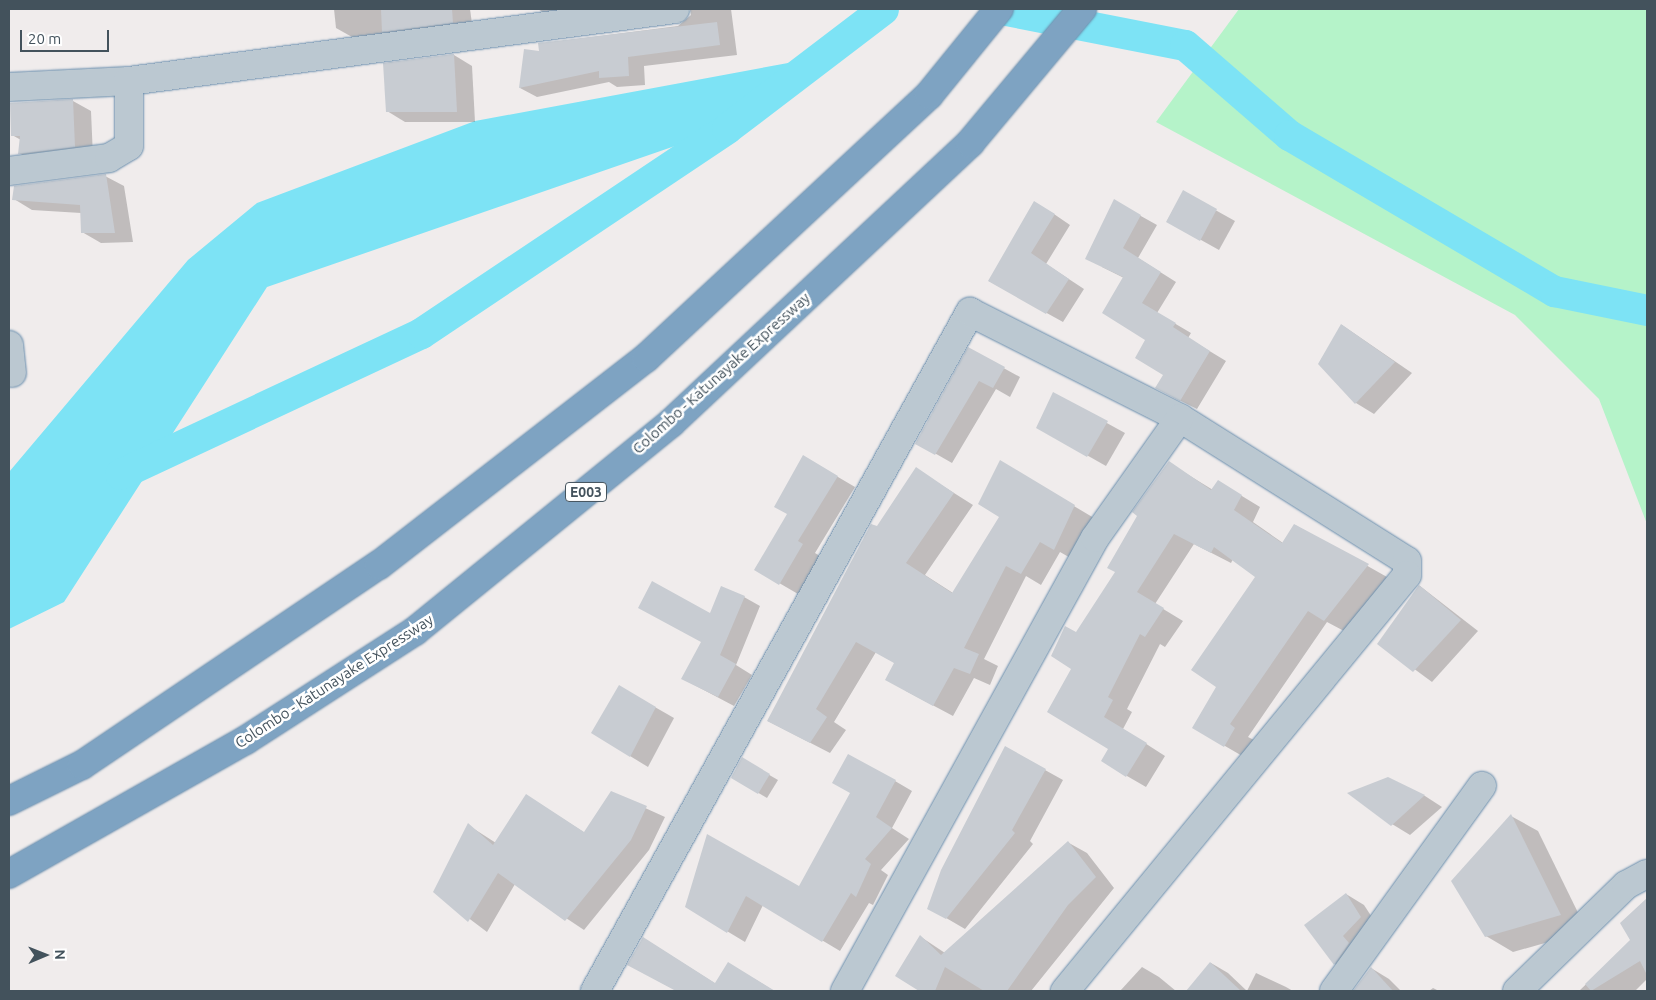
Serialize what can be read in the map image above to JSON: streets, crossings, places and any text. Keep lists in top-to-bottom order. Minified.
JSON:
{"streets":{"highway":["Colombo - Katunayake Expressway","E003"]},"scale_bar":"20 m","north":"right"}
